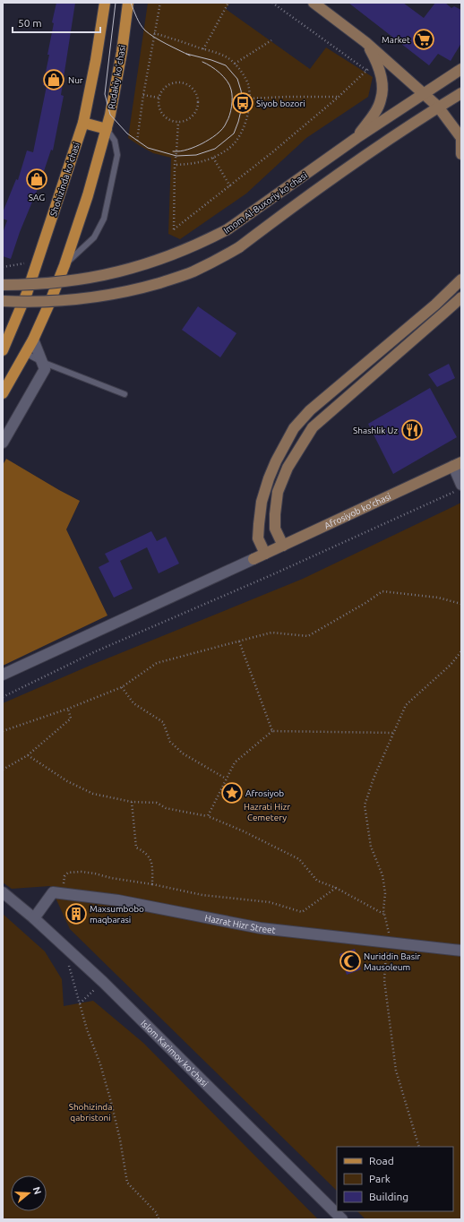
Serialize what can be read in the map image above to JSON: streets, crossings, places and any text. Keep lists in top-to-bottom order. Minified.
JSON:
{"streets":{"main road":["Rudakiy ko'chasi","Shohizinda ko'chasi","Imom Al-Buxoriy ko'chasi","Afrosiyob ko'chasi"],"street":["Hazrat Hizr Street","Islom Karimov ko'chasi"]},"crossings":[["Hazrat Hizr Street","Islom Karimov ko'chasi"]],"parks":["Hazrati Hizr Cemetery","Shohizinda qabristoni"],"places":{"supermarket":["Market"],"shop":["Nur","SAG"],"bus stop":["Siyob bozori"],"restaurant":["Shashlik Uz"],"place":["Afrosiyob"],"building":["Maxsumbobo maqbarasi"],"mosque":["Nuriddin Basir Mausoleum"]},"legend":["Road","Park","Building"],"scale_bar":"50 m","north":"right"}
